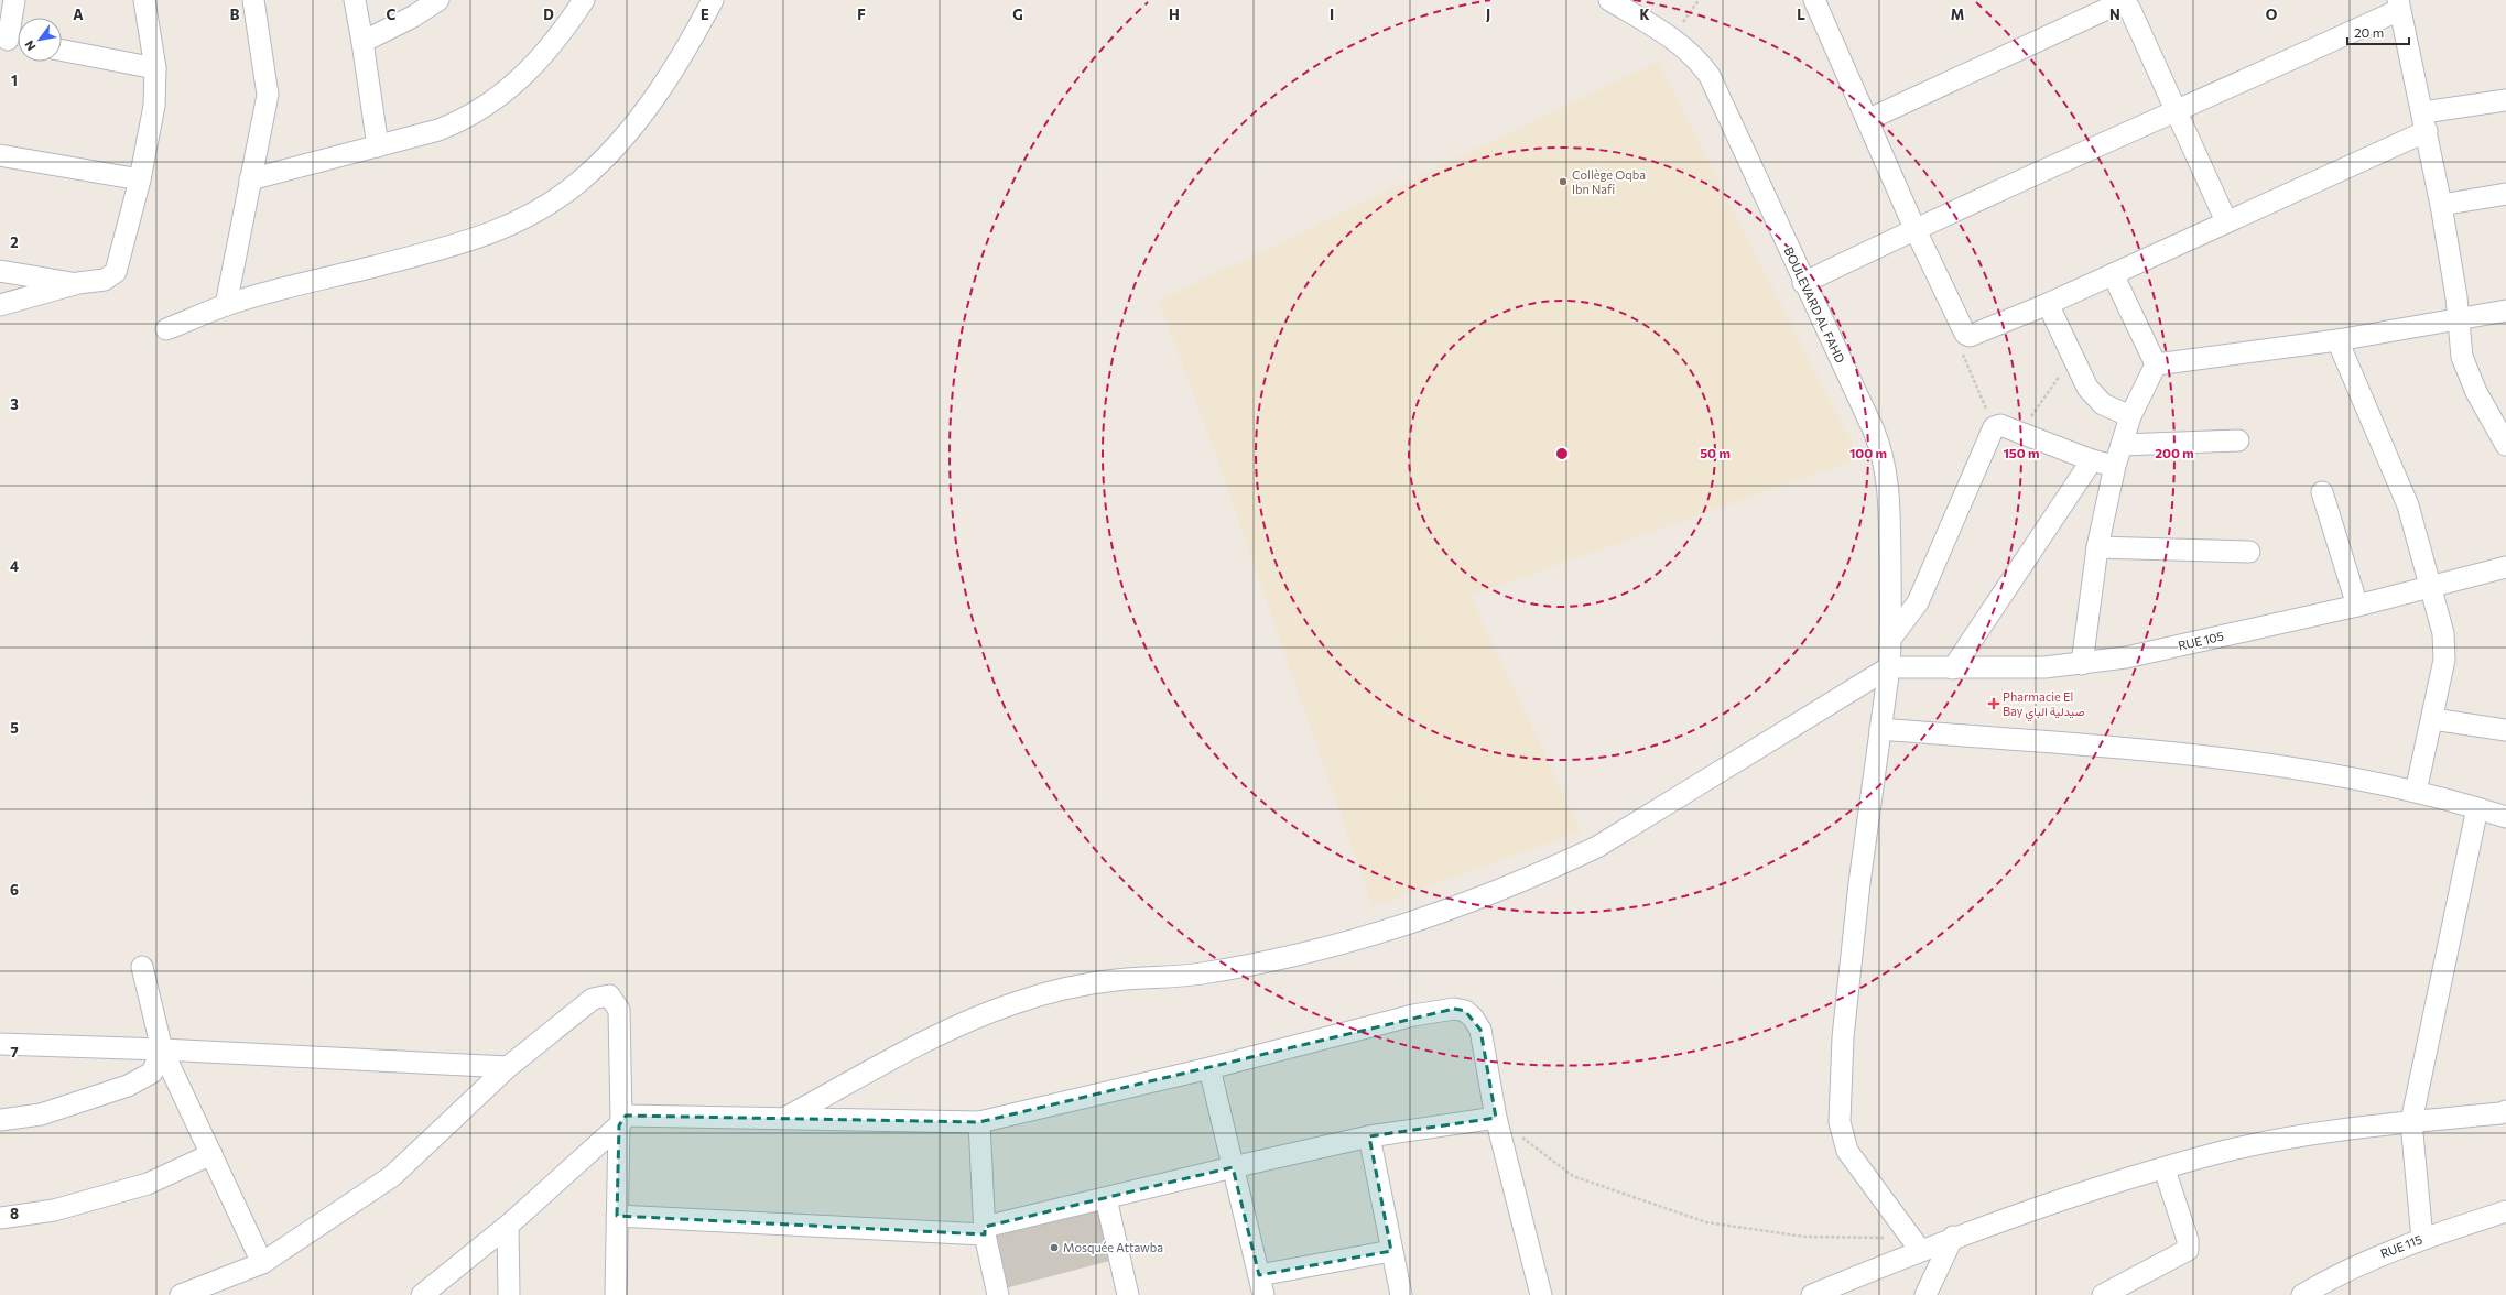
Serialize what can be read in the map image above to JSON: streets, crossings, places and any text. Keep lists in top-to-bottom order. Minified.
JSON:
{"streets":{"street":["BOULEVARD AL FAHD","RUE 105","RUE 115"]},"crossings":[["BOULEVARD AL FAHD","RUE 105"]],"places":{"other":["Collège Oqba Ibn Nafi","Mosquée Attawba"],"health":["Pharmacie El Bay صيدلية الباي"]},"scale_bar":"20 m","north":"bottom left","grid":{"columns":["A","B","C","D","E","F","G","H","I","J","K","L","M","N","O"],"rows":["1","2","3","4","5","6","7","8"]},"rings":["50 m","100 m","150 m","200 m"]}
